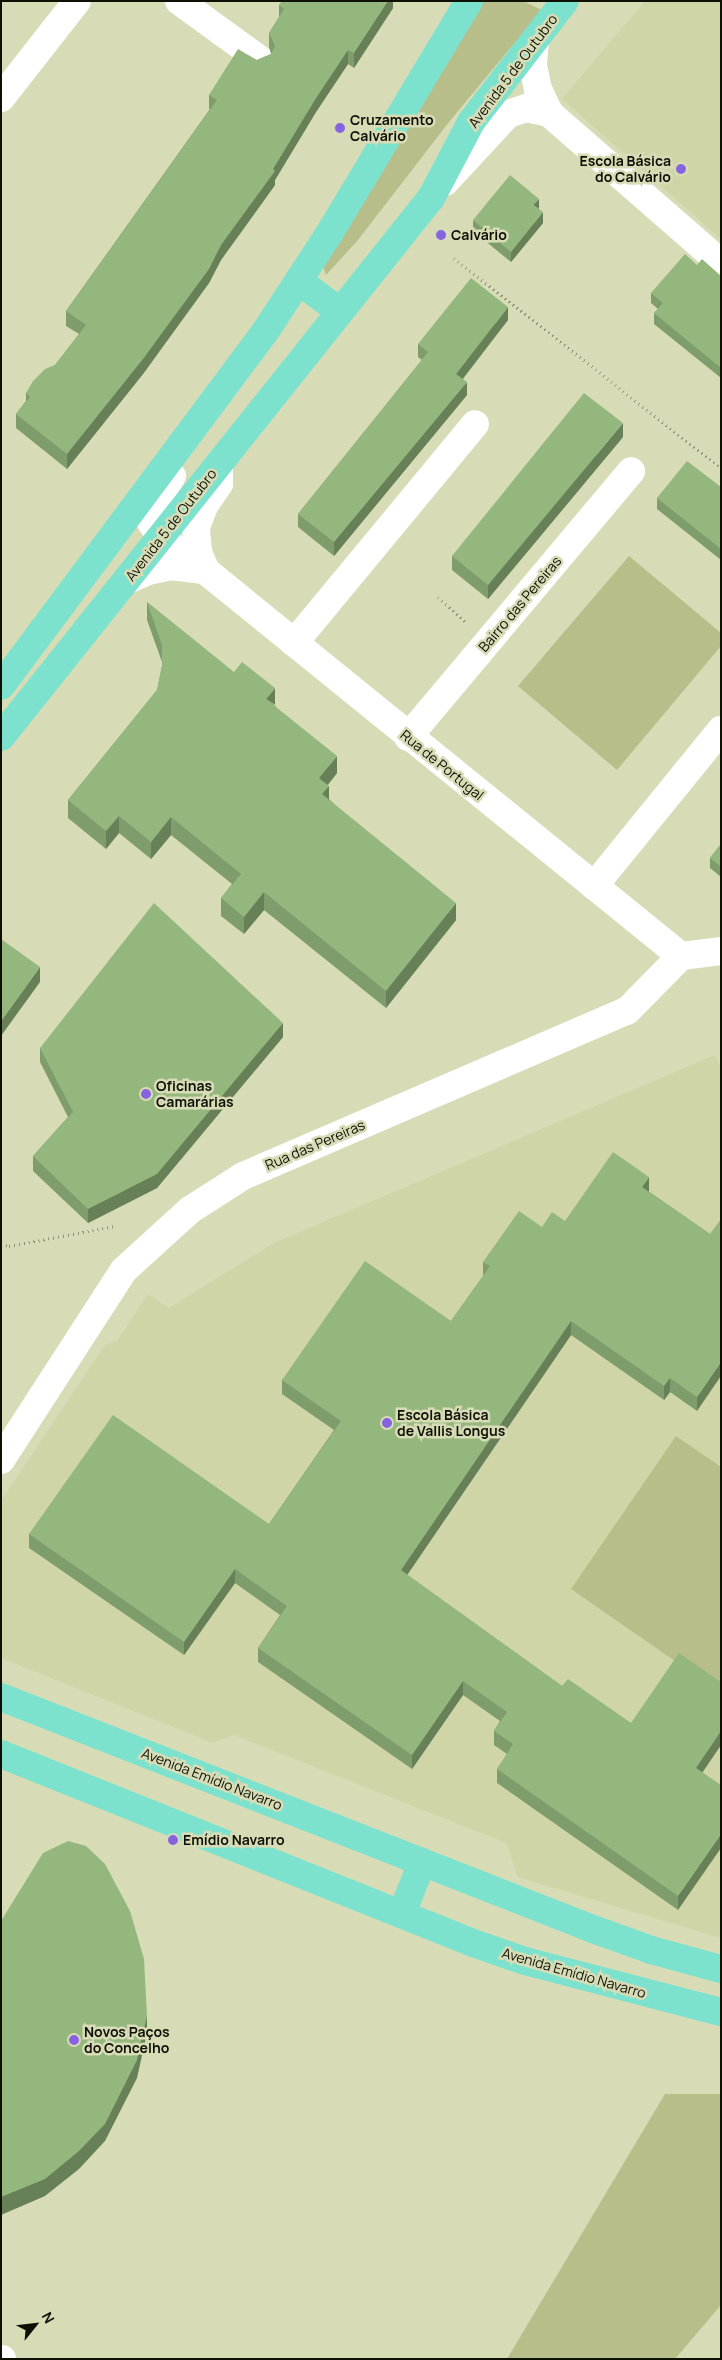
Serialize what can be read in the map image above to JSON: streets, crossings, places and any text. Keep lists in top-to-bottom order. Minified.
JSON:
{"streets":{"main road":["Avenida 5 de Outubro","Avenida Emídio Navarro"],"street":["Bairro das Pereiras","Rua de Portugal","Rua das Pereiras"]},"crossings":[["Avenida 5 de Outubro","Rua de Portugal"],["Bairro das Pereiras","Rua de Portugal"],["Rua de Portugal","Rua das Pereiras"]],"places":["Cruzamento Calvário","Escola Básica do Calvário","Calvário","Oficinas Camarárias","Escola Básica de Vallis Longus","Emídio Navarro","Novos Paços do Concelho"],"north":"top right"}
